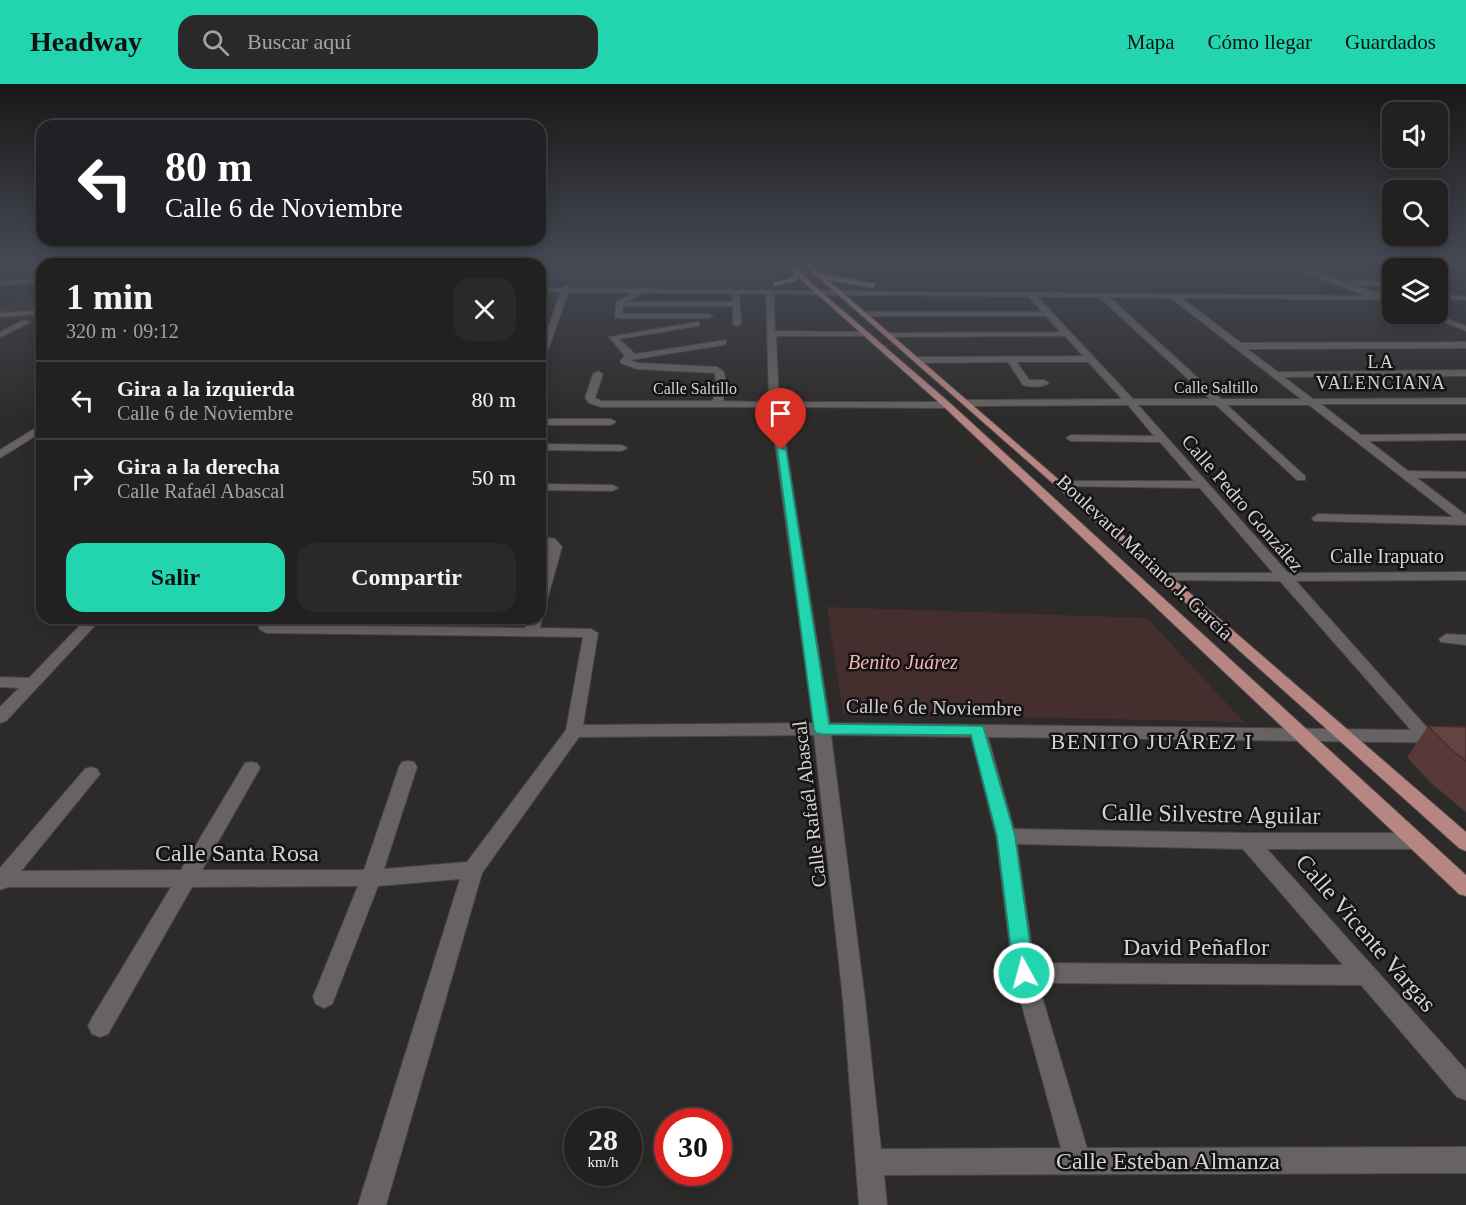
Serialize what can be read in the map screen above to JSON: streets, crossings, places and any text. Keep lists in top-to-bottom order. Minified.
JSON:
{"streets":{"main road":["Boulevard Mariano J. García"],"street":["Calle Saltillo","Calle Pedro González","Calle Irapuato","Calle 6 de Noviembre","Calle Rafaél Abascal","Calle Silvestre Aguilar","Calle Santa Rosa","Calle Vicente Vargas","David Peñaflor","Calle Esteban Almanza"]},"crossings":[["Calle Saltillo","Calle Pedro González"],["Calle Saltillo","Boulevard Mariano J. García"],["Calle Saltillo","Calle Rafaél Abascal"],["Calle Pedro González","Calle Irapuato"],["Calle Pedro González","Calle 6 de Noviembre"],["Calle Irapuato","Boulevard Mariano J. García"],["Boulevard Mariano J. García","Calle 6 de Noviembre"],["Boulevard Mariano J. García","Calle Silvestre Aguilar"],["Calle 6 de Noviembre","Calle Rafaél Abascal"],["Calle Rafaél Abascal","Calle Esteban Almanza"],["Calle Silvestre Aguilar","Calle Vicente Vargas"],["Calle Vicente Vargas","David Peñaflor"]],"districts":["LA VALENCIANA","BENITO JUÁREZ I"],"parks":["Benito Juárez"],"page":{"header":"Headway","search":"Buscar aquí","nav":["Mapa","Cómo llegar","Guardados"],"turn":["80 m","Calle 6 de Noviembre"],"heading":["1 min","320 m · 09:12"],"list":[{"name":"Gira a la izquierda","note":"Calle 6 de Noviembre","value":"80 m"},{"name":"Gira a la derecha","note":"Calle Rafaél Abascal","value":"50 m"}],"buttons":["Salir","Compartir"],"speed":"28 km/h","limit":"30"}}
